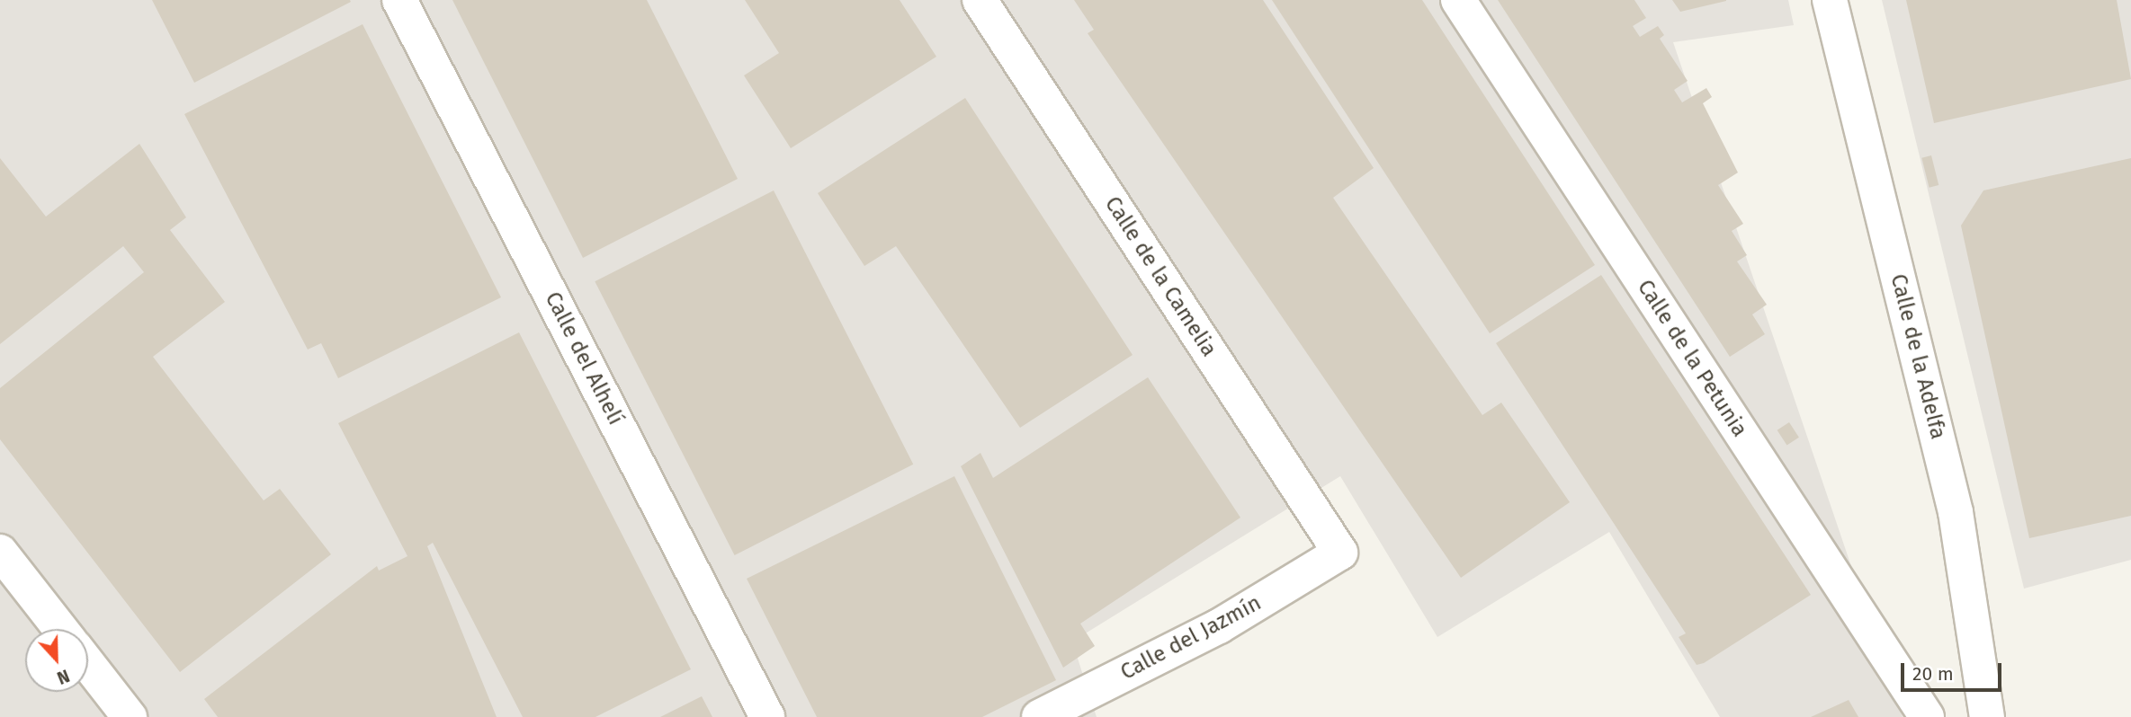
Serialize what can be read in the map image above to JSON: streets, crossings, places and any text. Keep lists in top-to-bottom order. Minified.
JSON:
{"streets":{"street":["Calle de la Camelia","Calle de la Adelfa","Calle del Alhelí","Calle de la Petunia","Calle del Jazmín"]},"crossings":[["Calle de la Camelia","Calle del Jazmín"]],"scale_bar":"20 m","north":"bottom"}
